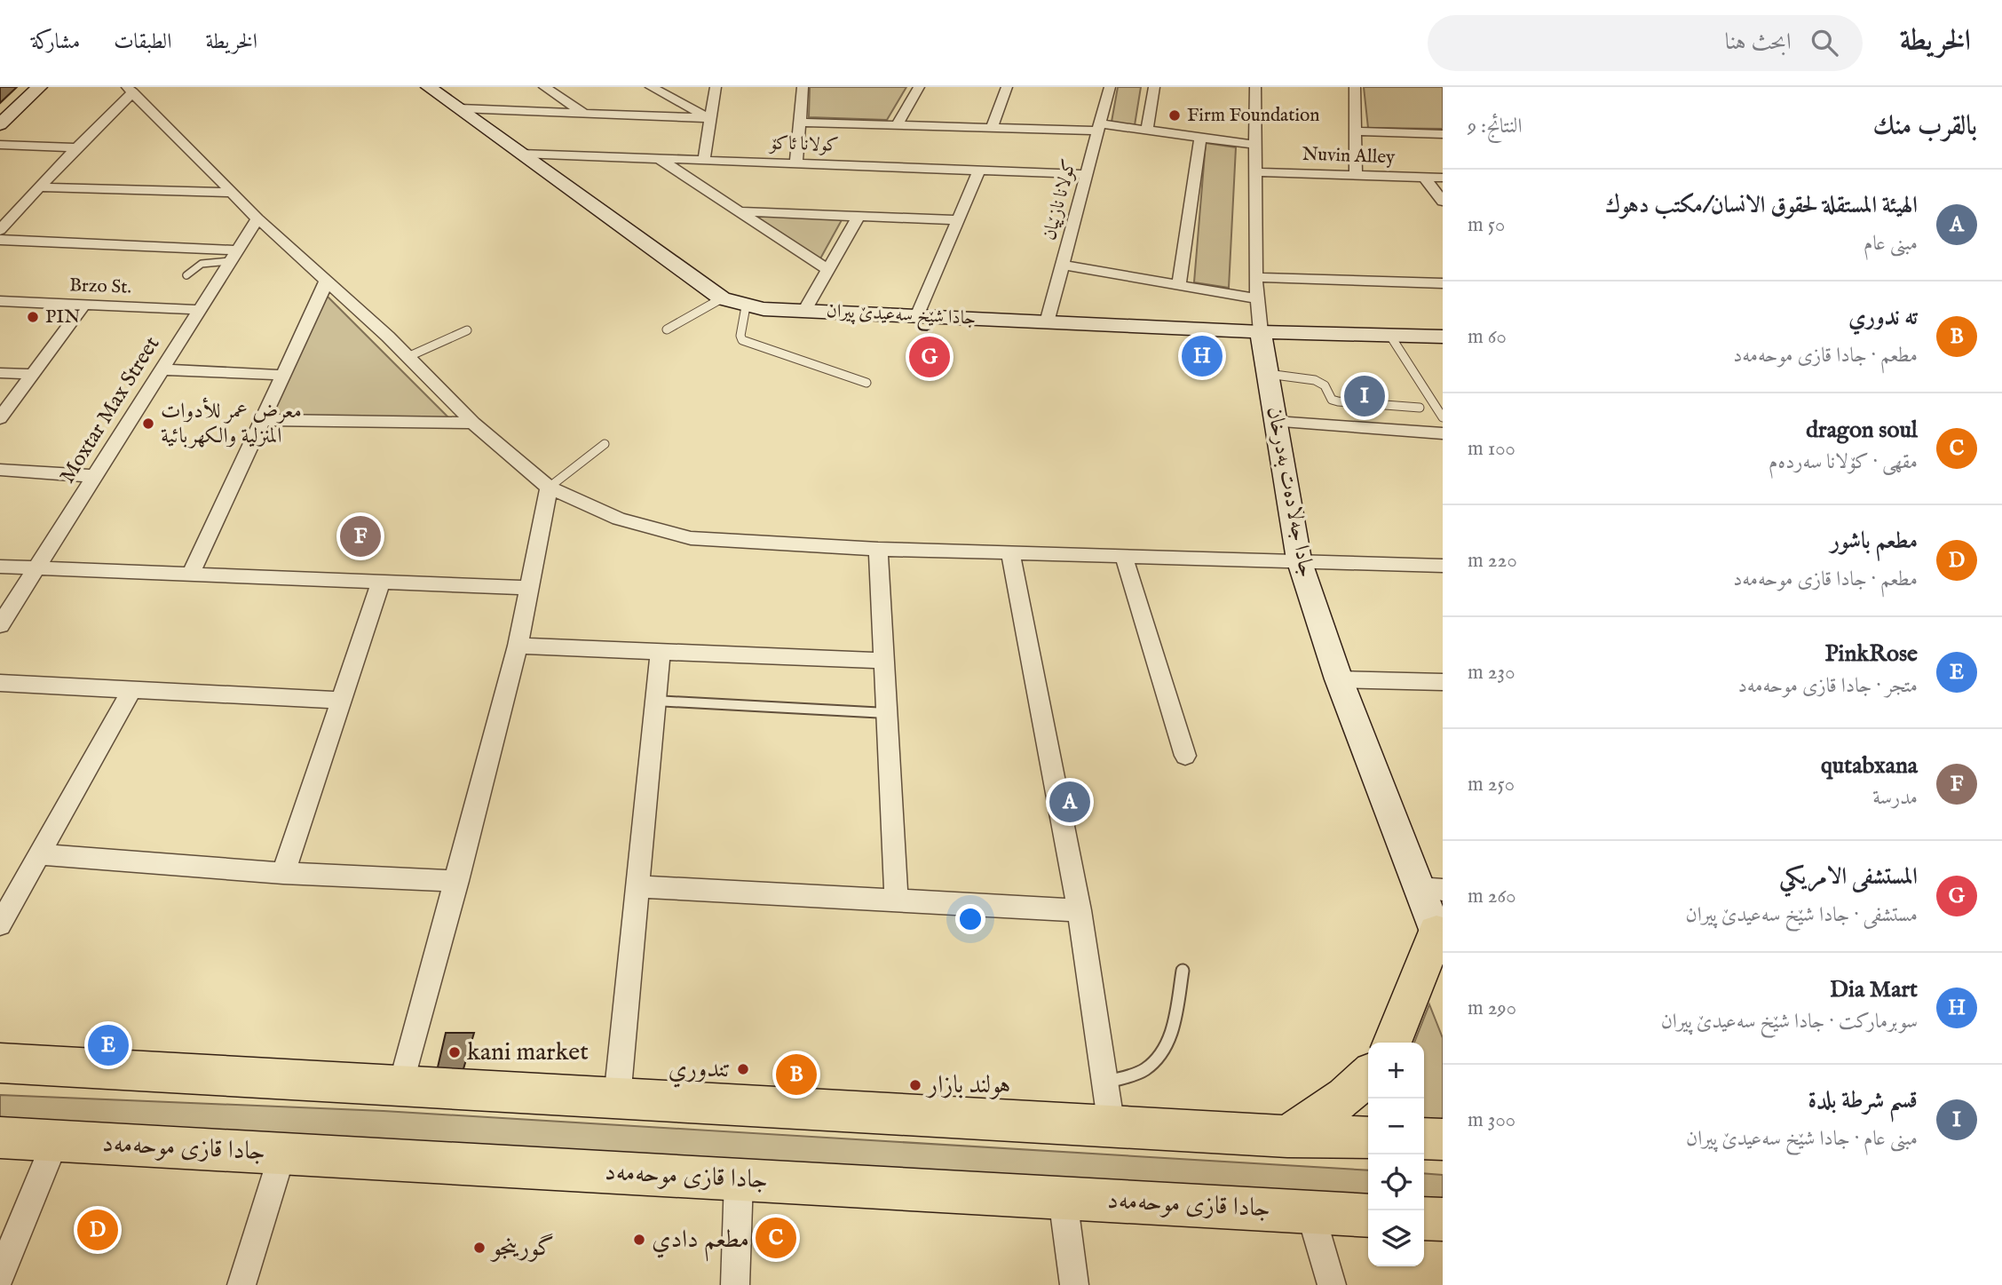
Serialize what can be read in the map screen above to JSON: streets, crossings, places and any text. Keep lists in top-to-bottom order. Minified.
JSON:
{"streets":{"main road":["جادا قازی موحەمەد"],"street":["کولانا ئاکۆ","Nuvin Alley","کولانا نازێیان","Brzo St.","جادا شێخ سەعیدێ پیران","Moxtar Max Street","جادا جەلادەت بەدرخان"]},"crossings":[["کولانا ئاکۆ","کولانا نازێیان"],["کولانا ئاکۆ","جادا شێخ سەعیدێ پیران"],["Nuvin Alley","جادا جەلادەت بەدرخان"],["کولانا نازێیان","جادا شێخ سەعیدێ پیران"],["Brzo St.","Moxtar Max Street"],["جادا شێخ سەعیدێ پیران","جادا جەلادەت بەدرخان"]],"places":["Firm Foundation","PIN","معرض عمر للأدوات المنزلية والكهربائية","kani market","تندوري","هولند بازار","مطعم دادي","گورينجو"],"page":{"header":"الخريطة","search":"ابحث هنا","nav":["الخريطة","الطبقات","مشاركة"],"heading":["بالقرب منك","النتائج: 9"],"list":[{"mark":"A","name":"الهيئة المستقلة لحقوق الانسان/مكتب دهوك","note":"مبنى عام","value":"50 m"},{"mark":"B","name":"ته ندوري","note":"مطعم · جادا قازی موحەمەد","value":"60 m"},{"mark":"C","name":"dragon soul","note":"مقهى · کۆلانا سەردەم","value":"100 m"},{"mark":"D","name":"مطعم باشور","note":"مطعم · جادا قازی موحەمەد","value":"220 m"},{"mark":"E","name":"PinkRose","note":"متجر · جادا قازی موحەمەد","value":"230 m"},{"mark":"F","name":"qutabxana","note":"مدرسة","value":"250 m"},{"mark":"G","name":"المستشفى الامريكي","note":"مستشفى · جادا شێخ سەعیدێ پیران","value":"260 m"},{"mark":"H","name":"Dia Mart","note":"سوبرماركت · جادا شێخ سەعیدێ پیران","value":"290 m"},{"mark":"I","name":"قسم شرطة بلدة","note":"مبنى عام · جادا شێخ سەعیدێ پیران","value":"300 m"}],"pins":["H","G","I","F","A","E","B","D","C"],"map_buttons":["+","−"]}}
